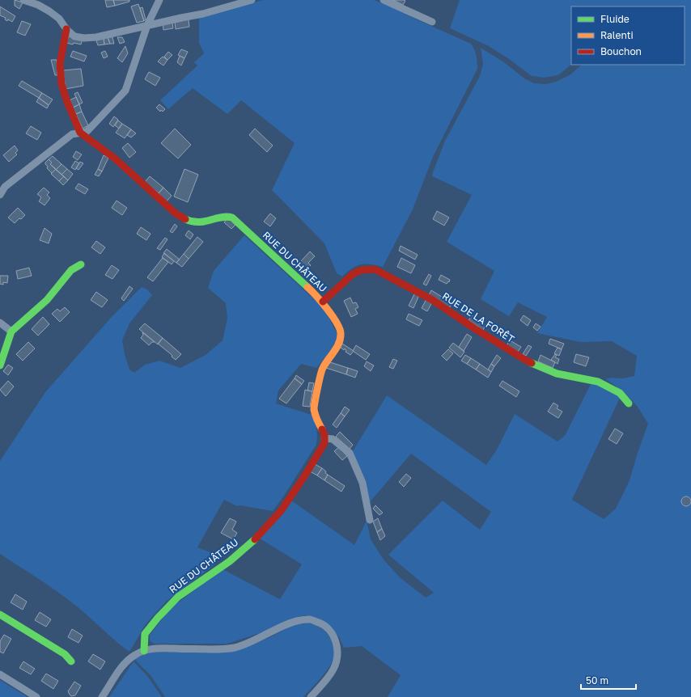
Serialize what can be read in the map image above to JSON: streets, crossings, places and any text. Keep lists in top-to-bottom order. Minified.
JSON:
{"streets":{"street":["RUE DU CHÂTEAU","RUE DE LA FORÊT"]},"crossings":[["RUE DU CHÂTEAU","RUE DE LA FORÊT"]],"legend":["Fluide","Ralenti","Bouchon"],"scale_bar":"50 m"}
